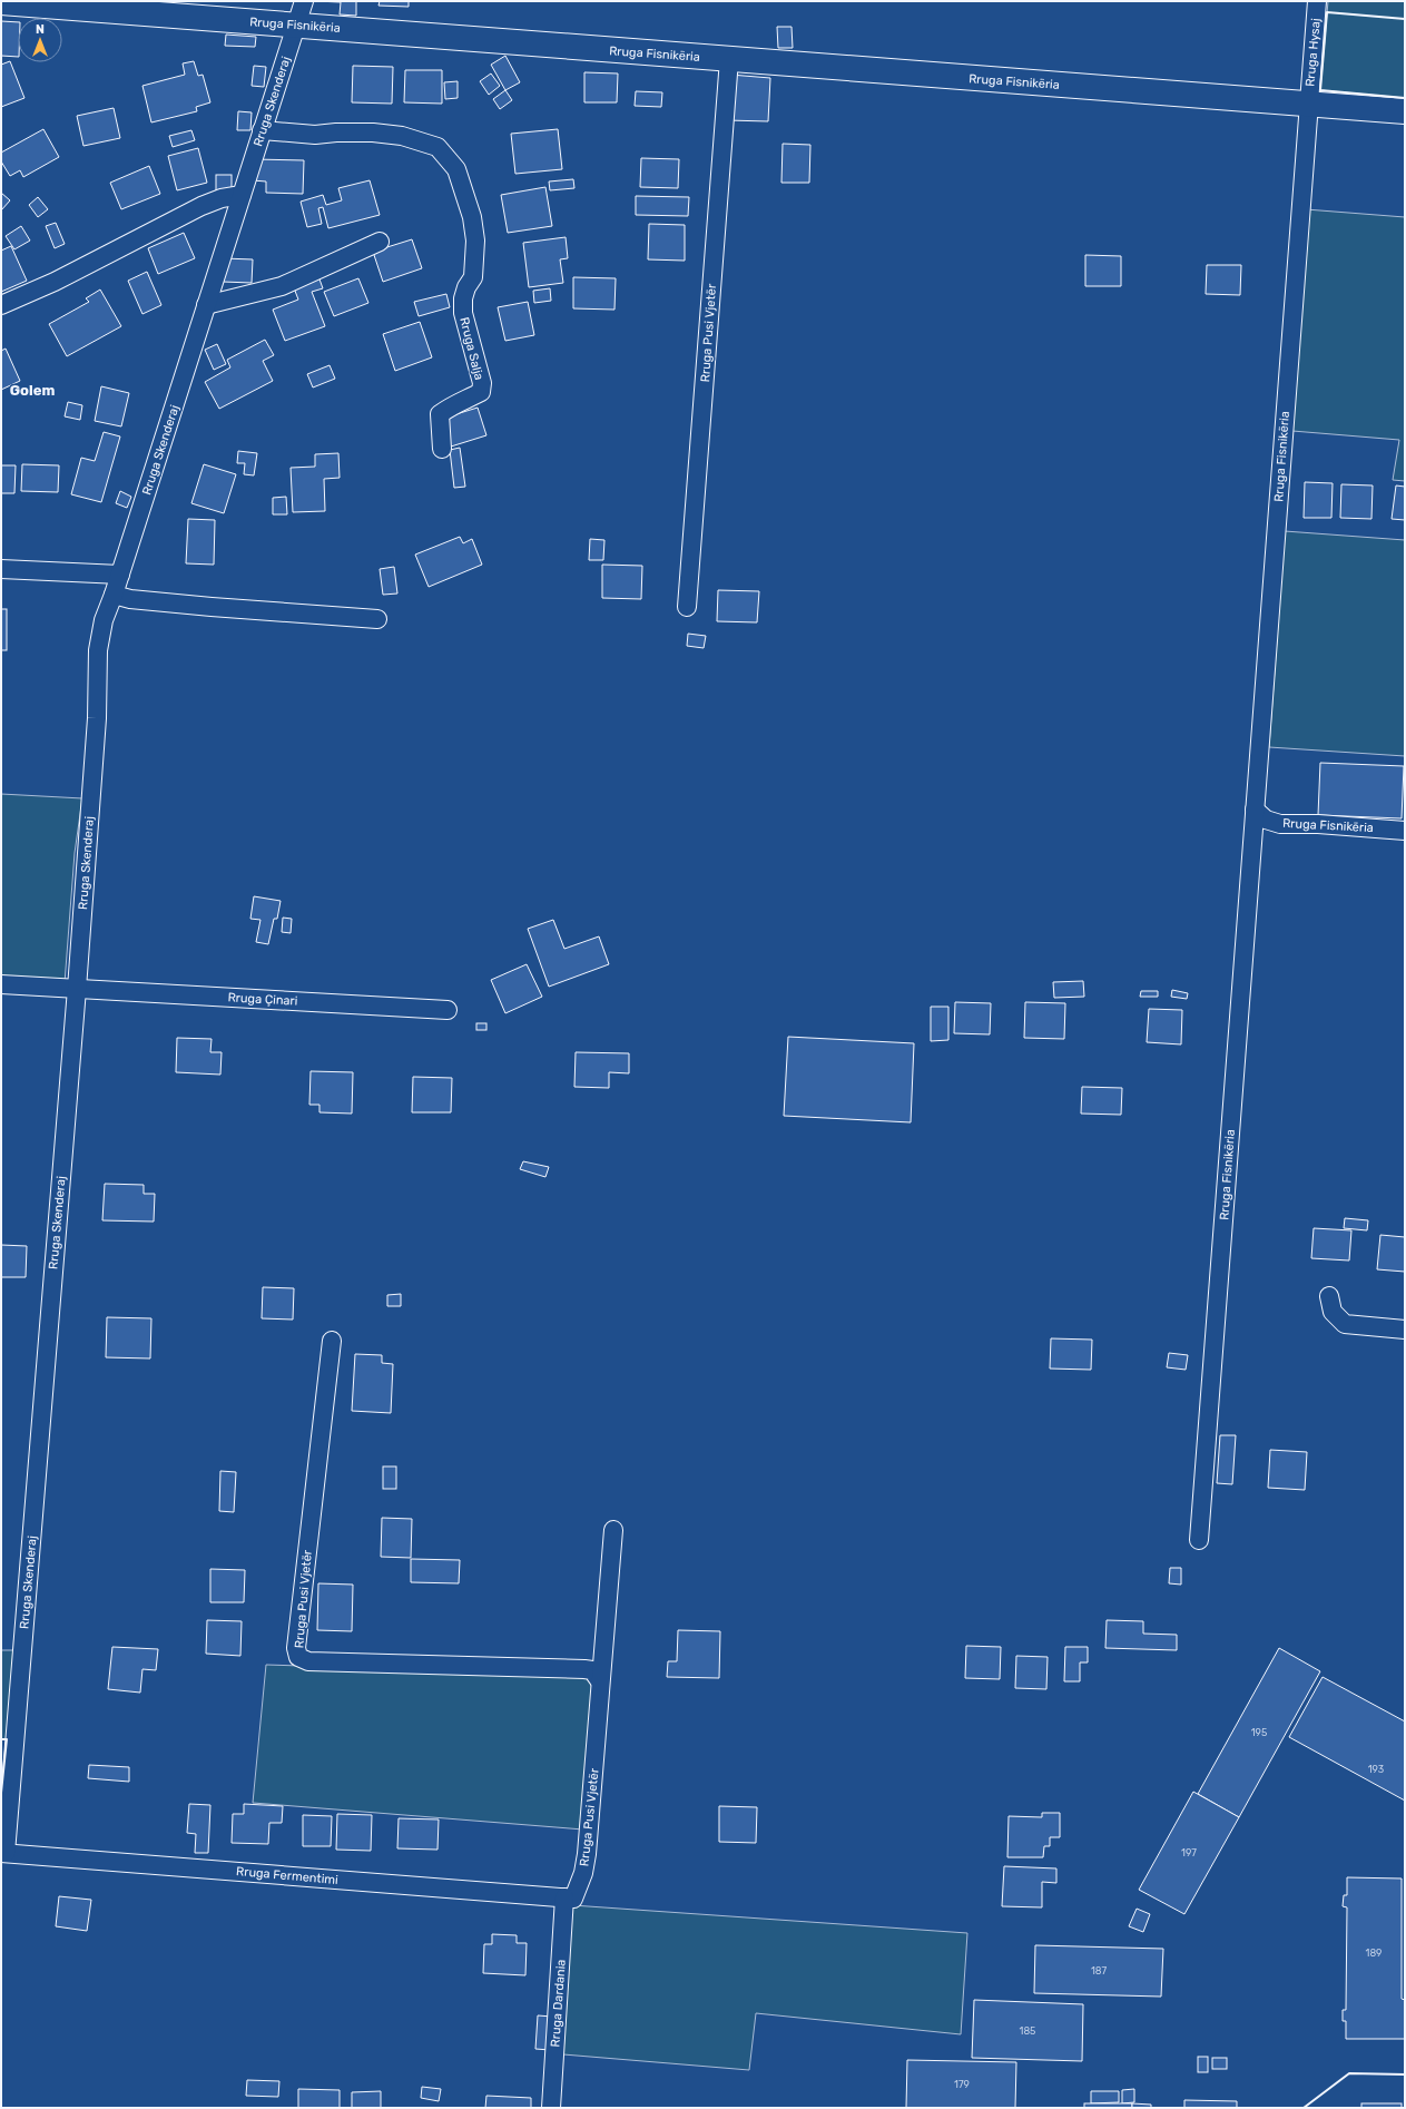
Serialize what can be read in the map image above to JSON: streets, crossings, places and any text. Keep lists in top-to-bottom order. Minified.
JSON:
{"streets":{"street":["Rruga Fisnikëria","Rruga Hysaj","Rruga Skenderaj","Rruga Pusi Vjetër","Rruga Salja","Rruga Çinari","Rruga Fermentimi","Rruga Dardania"]},"crossings":[["Rruga Fisnikëria","Rruga Hysaj"],["Rruga Fisnikëria","Rruga Skenderaj"],["Rruga Fisnikëria","Rruga Pusi Vjetër"],["Rruga Skenderaj","Rruga Salja"],["Rruga Skenderaj","Rruga Çinari"],["Rruga Skenderaj","Rruga Fermentimi"],["Rruga Pusi Vjetër","Rruga Fermentimi"],["Rruga Pusi Vjetër","Rruga Dardania"],["Rruga Fermentimi","Rruga Dardania"]],"districts":["Golem"],"house_numbers":["195","193","197","189","187","185","179"],"north":"top"}
